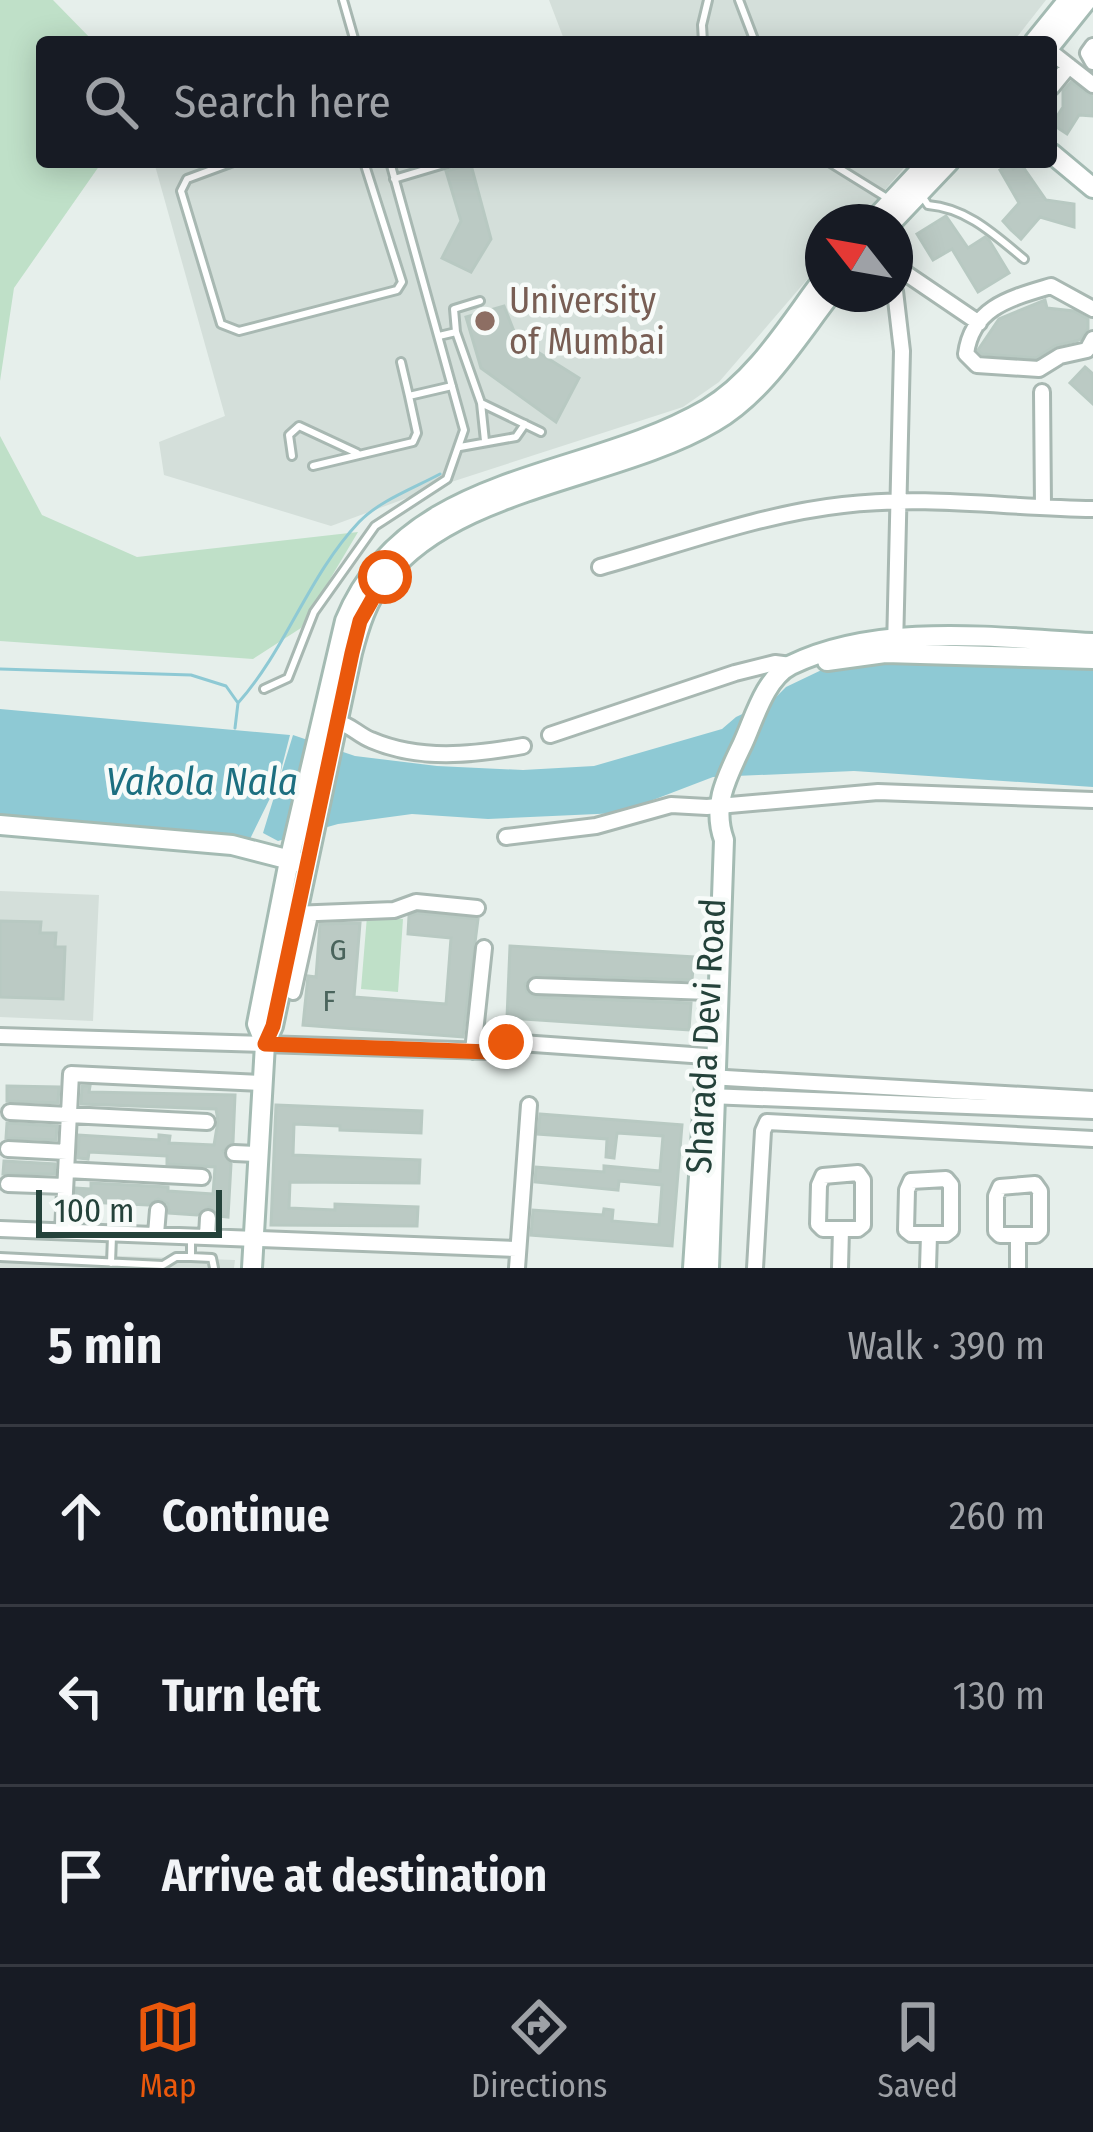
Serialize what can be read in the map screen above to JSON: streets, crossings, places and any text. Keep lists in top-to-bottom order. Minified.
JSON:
{"streets":{"street":["Sharada Devi Road"]},"water":["Vakola Nala"],"places":["University of Mumbai"],"house_numbers":["G","F"],"scale_bar":"100 m","north":"top left","page":{"search":"Search here","scale":"100 m","heading":["5 min","Walk · 390 m"],"list":[["Continue","260 m"],["Turn left","130 m"],"Arrive at destination"],"nav":["Map","Directions","Saved"]}}
